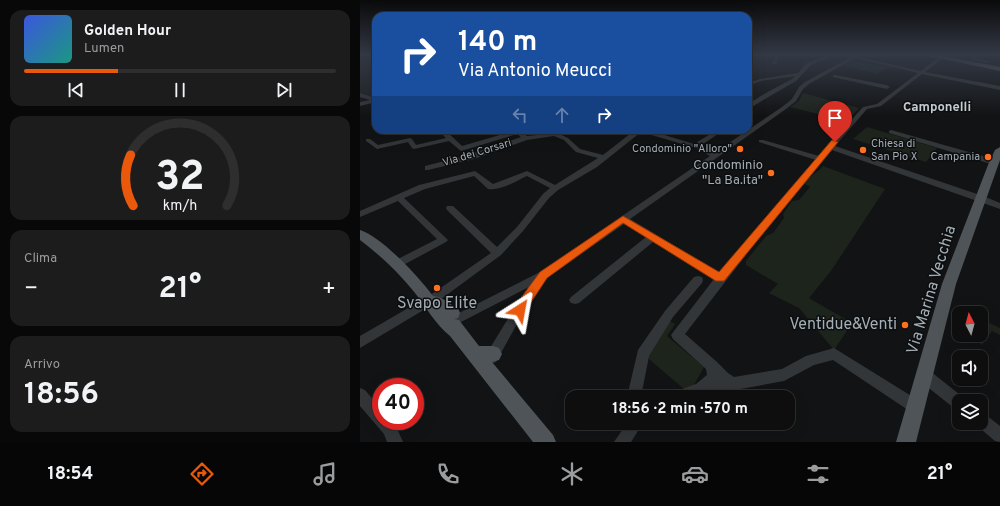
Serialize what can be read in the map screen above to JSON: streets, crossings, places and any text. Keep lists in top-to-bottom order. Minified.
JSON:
{"streets":{"main road":["Via Marina Vecchia"],"street":["Via dei Corsari"]},"districts":["Camponelli"],"places":["Condominio \"Alloro\"","Chiesa di San Pio X","Campania","Condominio \"La Ba.ita\"","Svapo Elite","Ventidue&Venti"],"north":"top","page":{"turn":["140 m","Via Antonio Meucci"],"song":["Golden Hour","Lumen"],"tile":["Clima",["Arrivo","18:56"]],"heat":["−","21°","+"],"limit":"40","trip":"18:56 · 2 min · 570 m","tabs":["18:54","21°"],"gauge":["32","km/h"]}}
